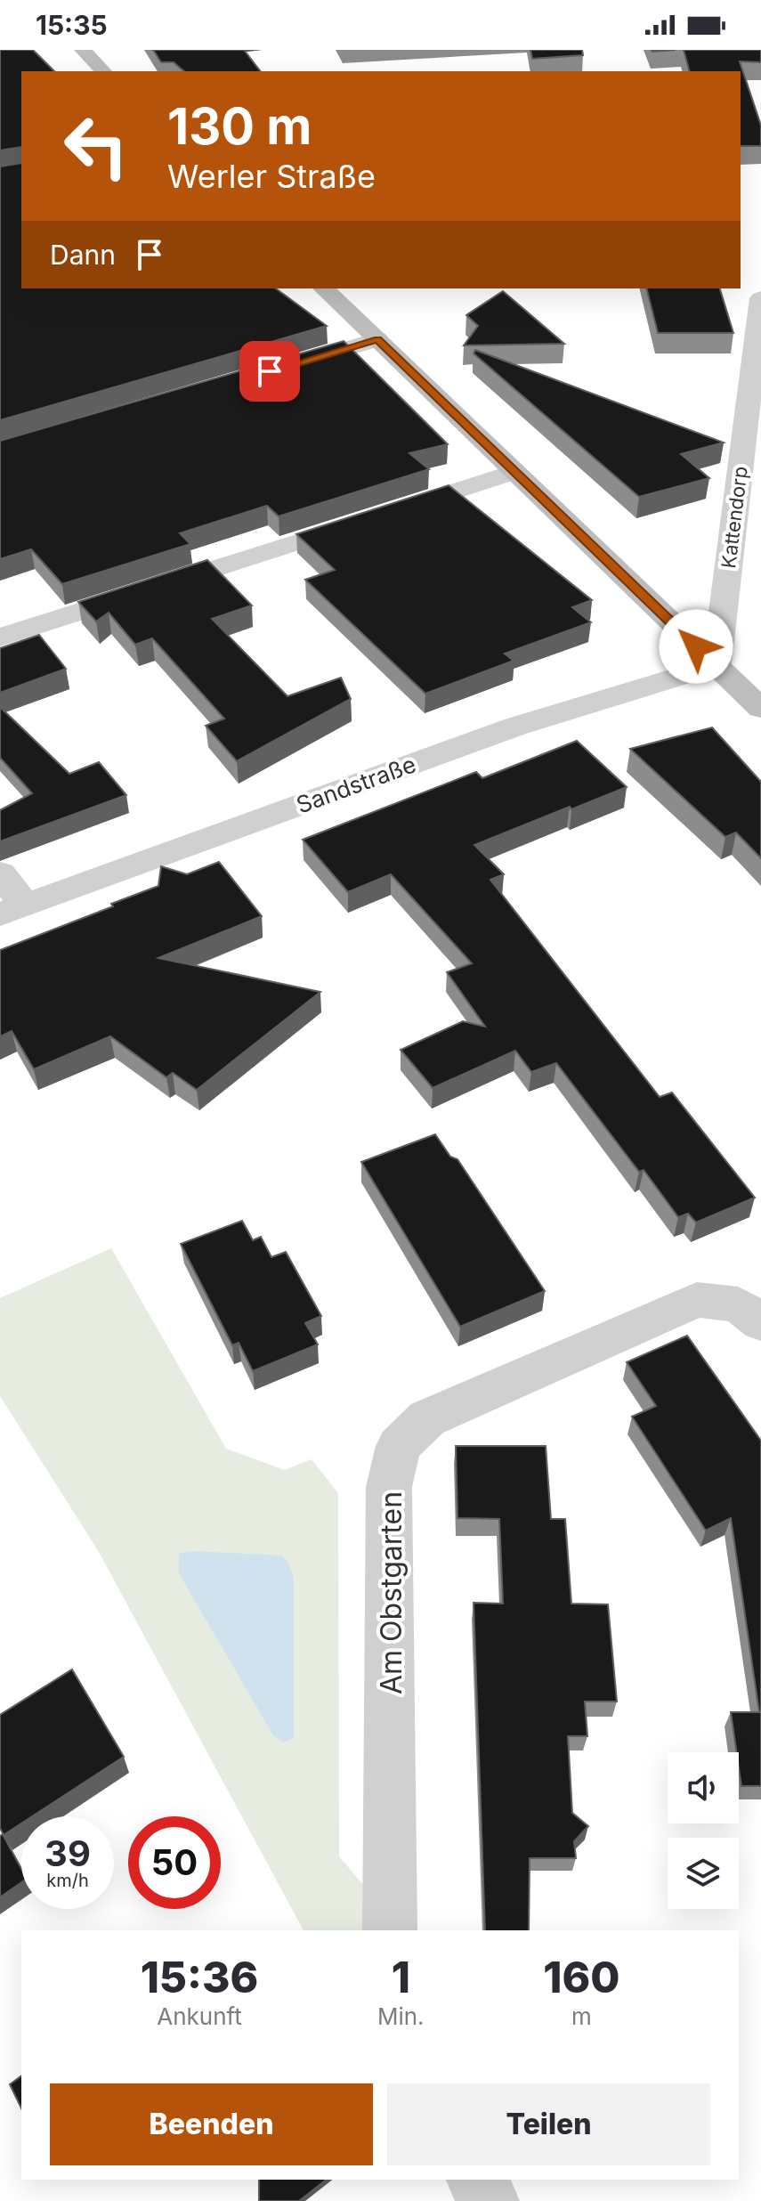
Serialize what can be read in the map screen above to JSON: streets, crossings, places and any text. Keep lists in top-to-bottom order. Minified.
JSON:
{"streets":{"street":["Kattendorp","Sandstraße","Am Obstgarten"]},"crossings":[["Kattendorp","Sandstraße"]],"page":{"status":"15:35","turn":["130 m","Werler Straße"],"then":"Dann","speed":"39 km/h","limit":"50","eta":["15:36","Ankunft","1","Min.","160","m"],"buttons":["Beenden","Teilen"]}}
